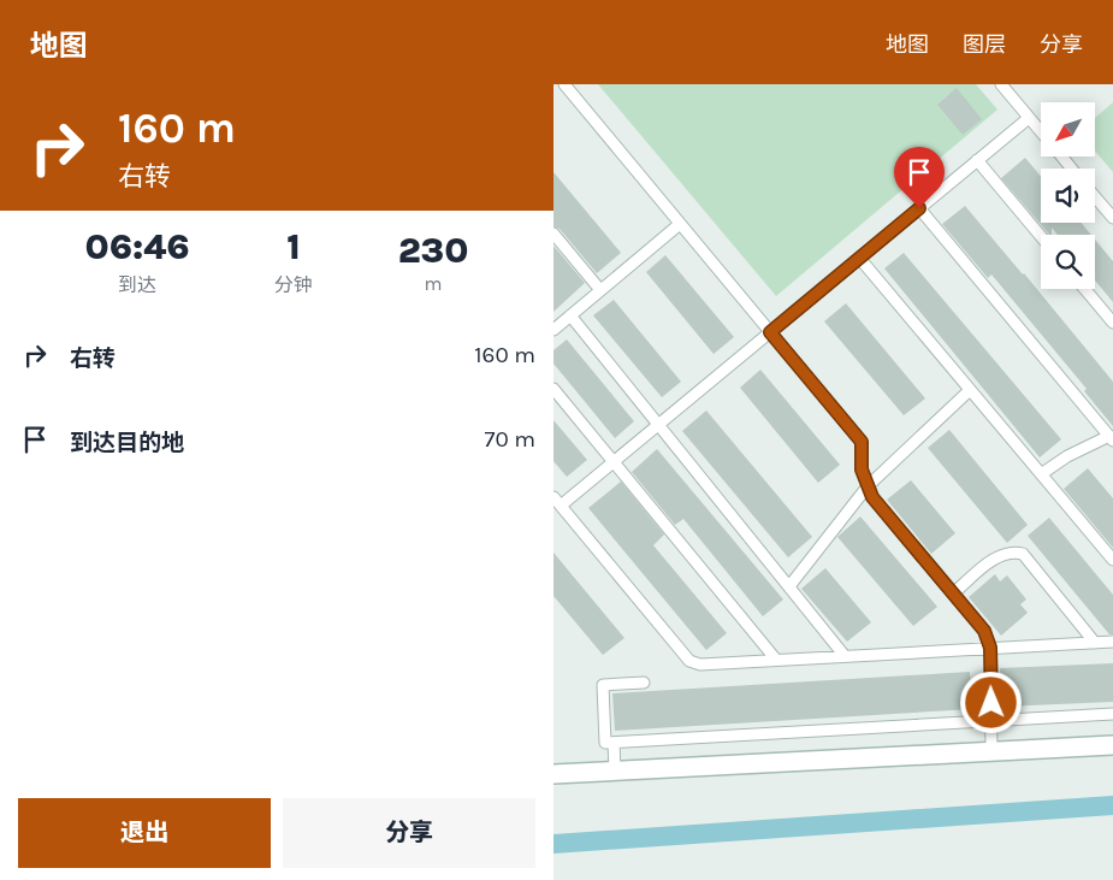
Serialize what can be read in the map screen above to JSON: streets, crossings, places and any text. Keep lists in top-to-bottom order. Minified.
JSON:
{"north":"bottom left","page":{"header":"地图","nav":["地图","图层","分享"],"turn":["160 m","右转"],"eta":["06:46","到达","1","分钟","230","m"],"list":[{"name":"右转","value":"160 m"},{"name":"到达目的地","value":"70 m"}],"buttons":["退出","分享"]}}
